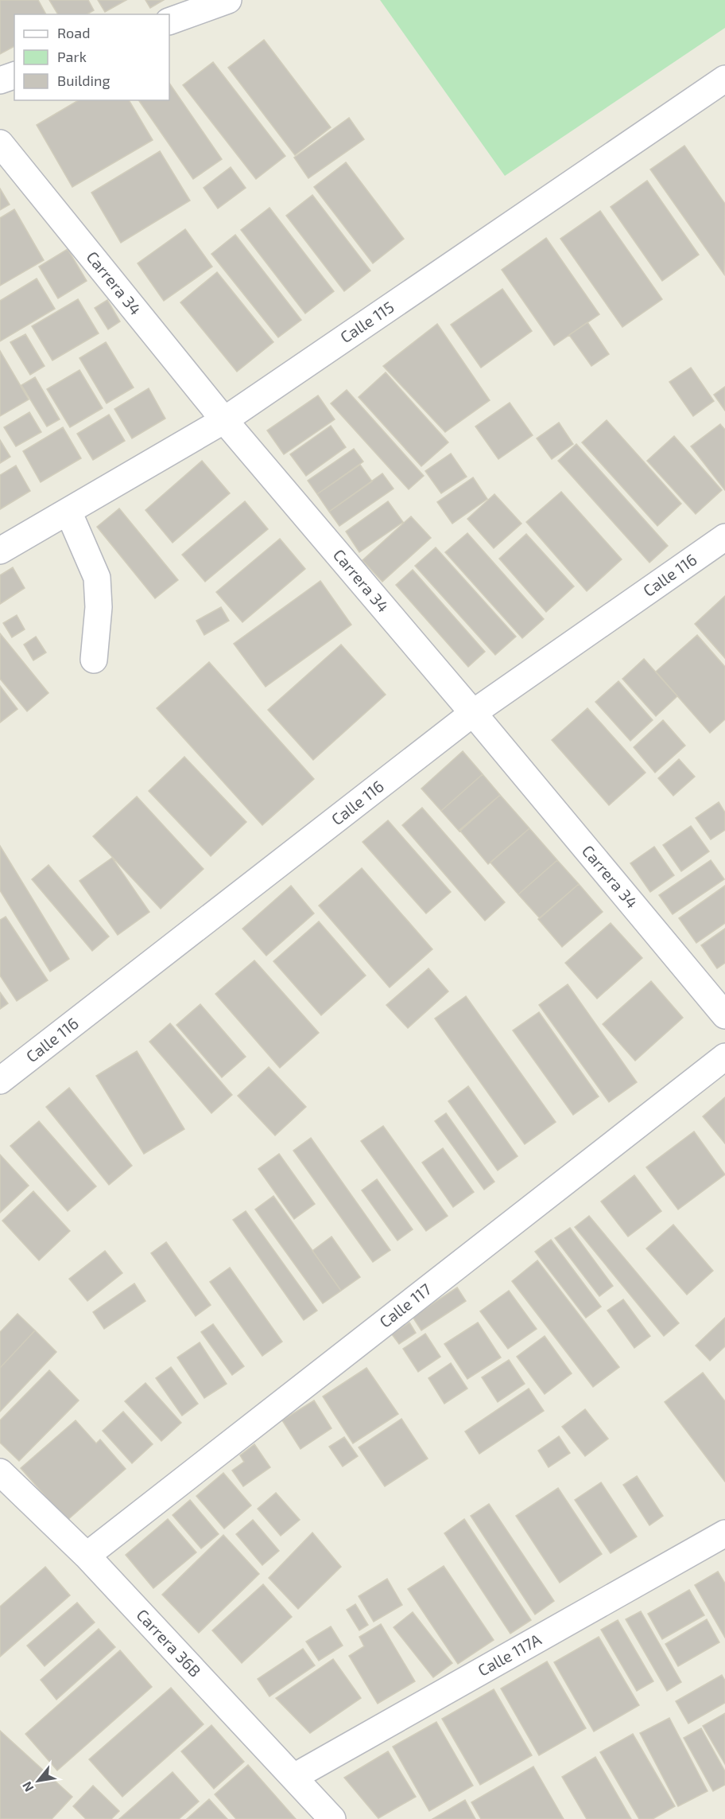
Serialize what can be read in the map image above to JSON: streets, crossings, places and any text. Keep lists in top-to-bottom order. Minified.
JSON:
{"streets":{"street":["Carrera 34","Calle 115","Calle 116","Calle 117","Carrera 36B","Calle 117A"]},"crossings":[["Carrera 34","Calle 115"],["Carrera 34","Calle 116"],["Calle 117","Carrera 36B"],["Carrera 36B","Calle 117A"]],"legend":["Road","Park","Building"],"north":"bottom left"}
